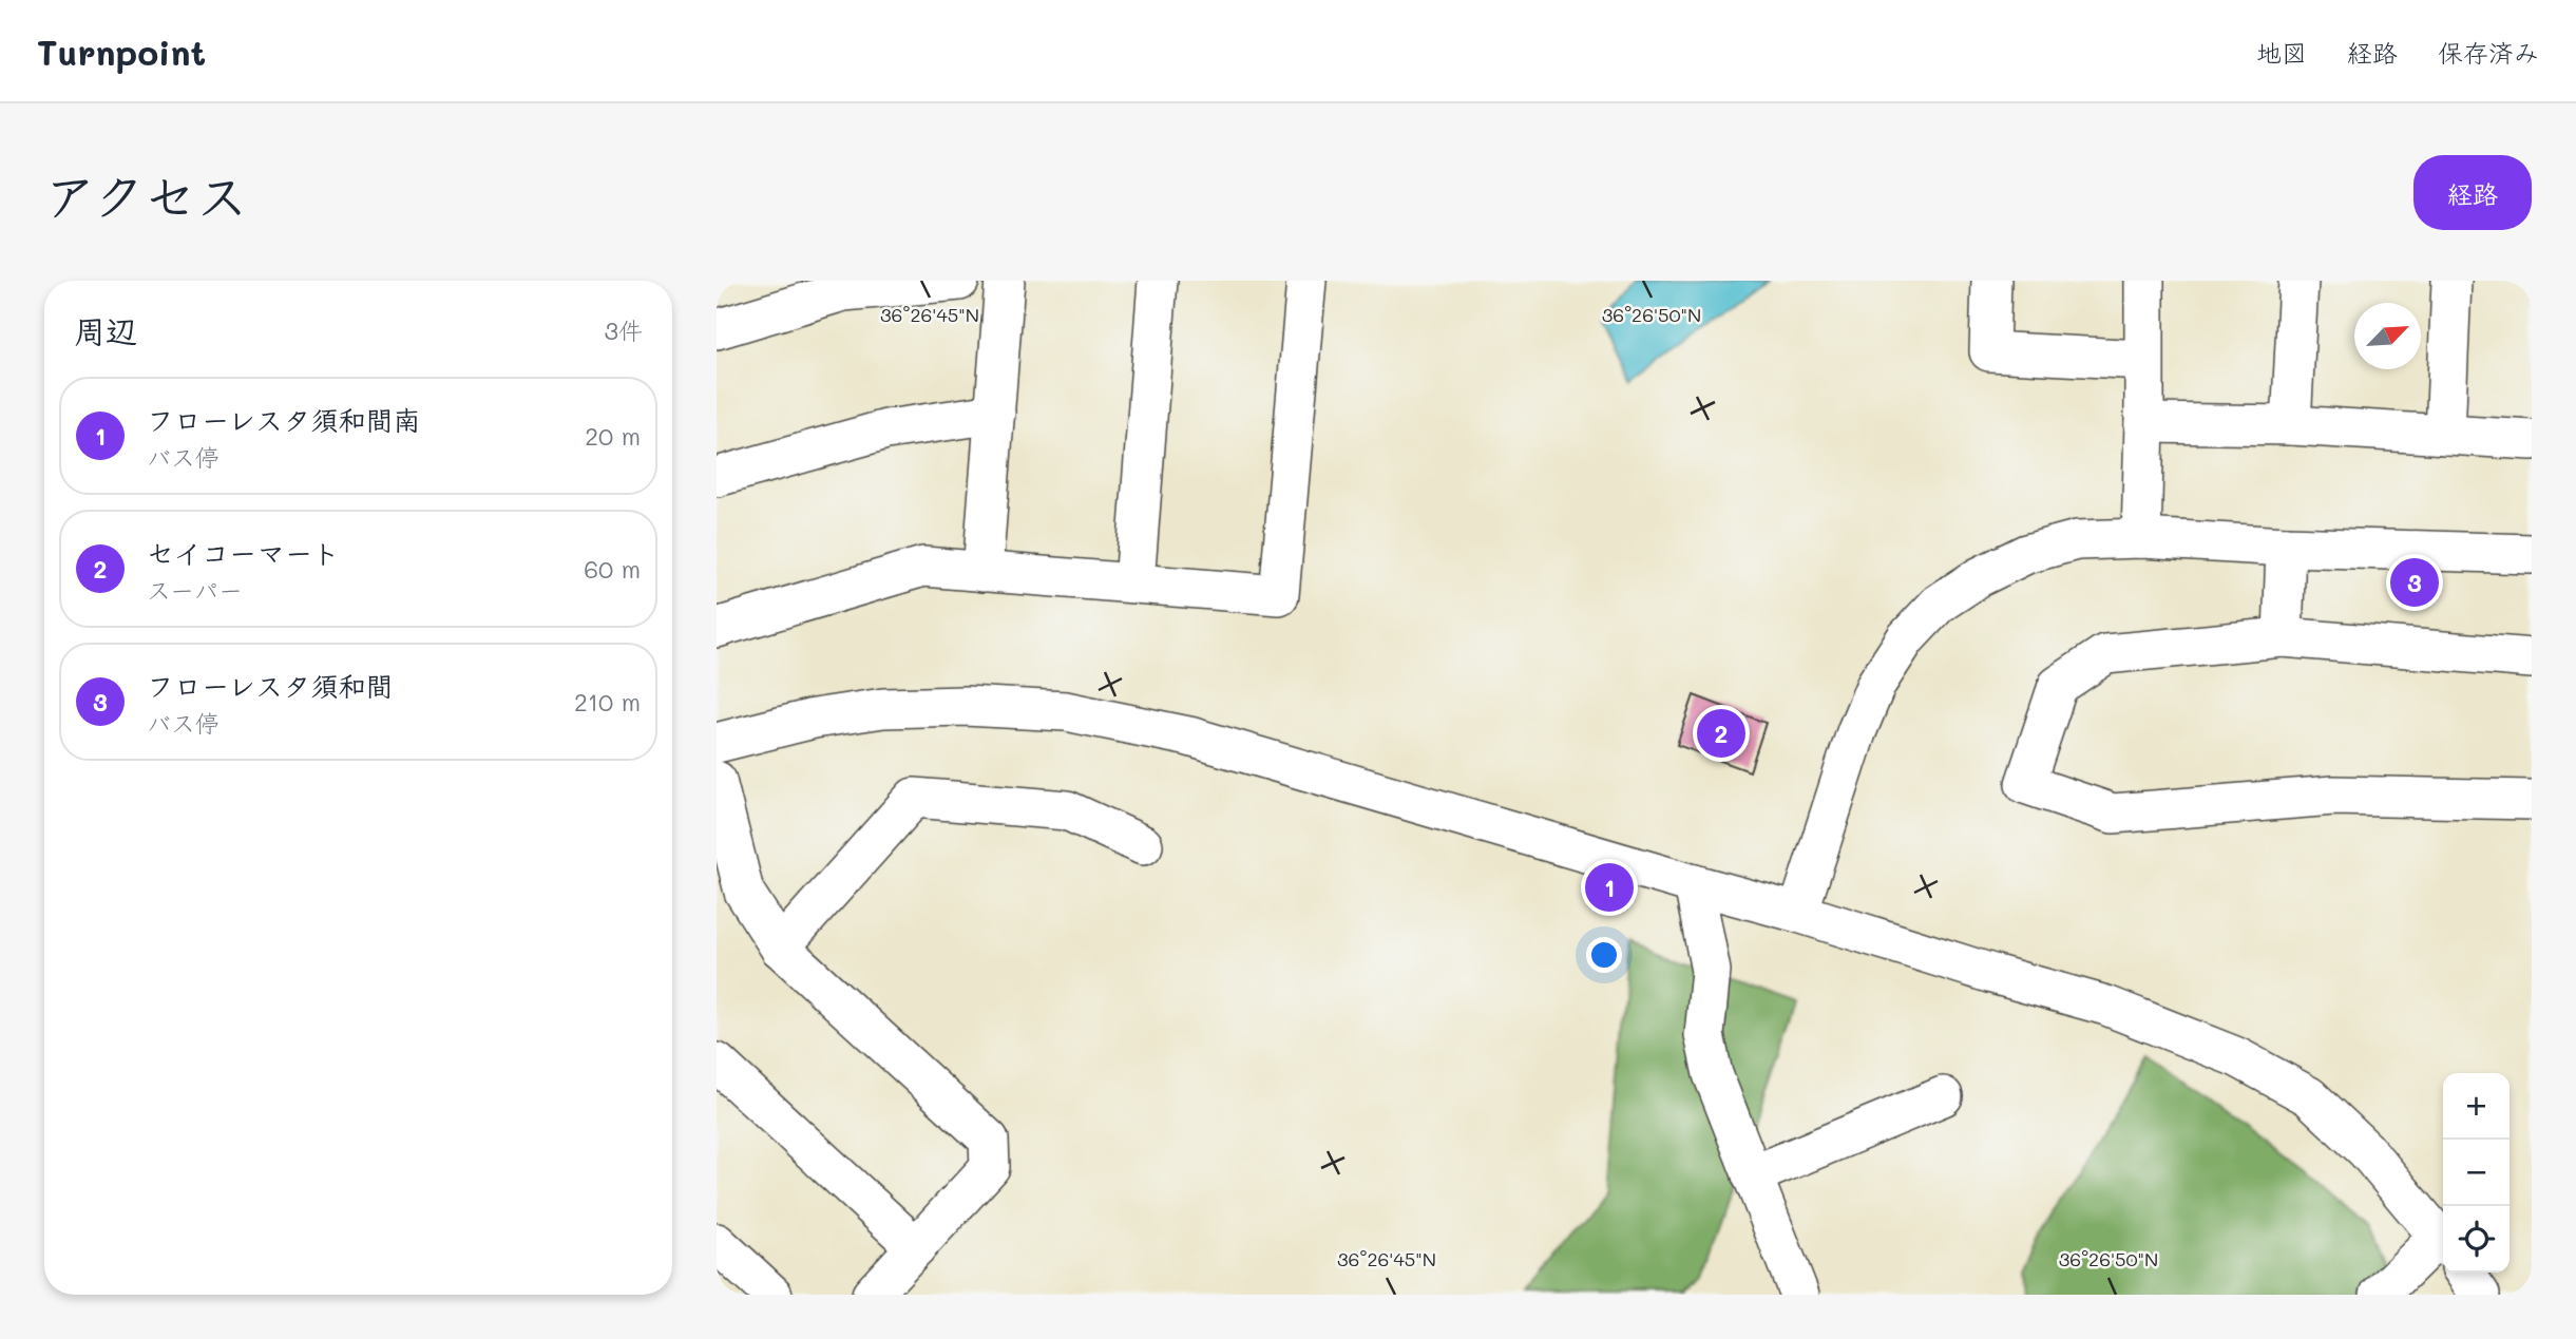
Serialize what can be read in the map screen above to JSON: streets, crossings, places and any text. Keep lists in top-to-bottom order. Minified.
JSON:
{"north":"top right","page":{"header":"Turnpoint","nav":["地図","経路","保存済み"],"title":"アクセス","buttons":"経路","heading":["周辺","3件"],"list":[{"mark":"1","name":"フローレスタ須和間南","note":"バス停","value":"20 m"},{"mark":"2","name":"セイコーマート","note":"スーパー","value":"60 m"},{"mark":"3","name":"フローレスタ須和間","note":"バス停","value":"210 m"}],"pins":["3","2","1"],"map_buttons":["+","−"]},"coordinates":["36°26'45\"N","36°26'50\"N"]}
